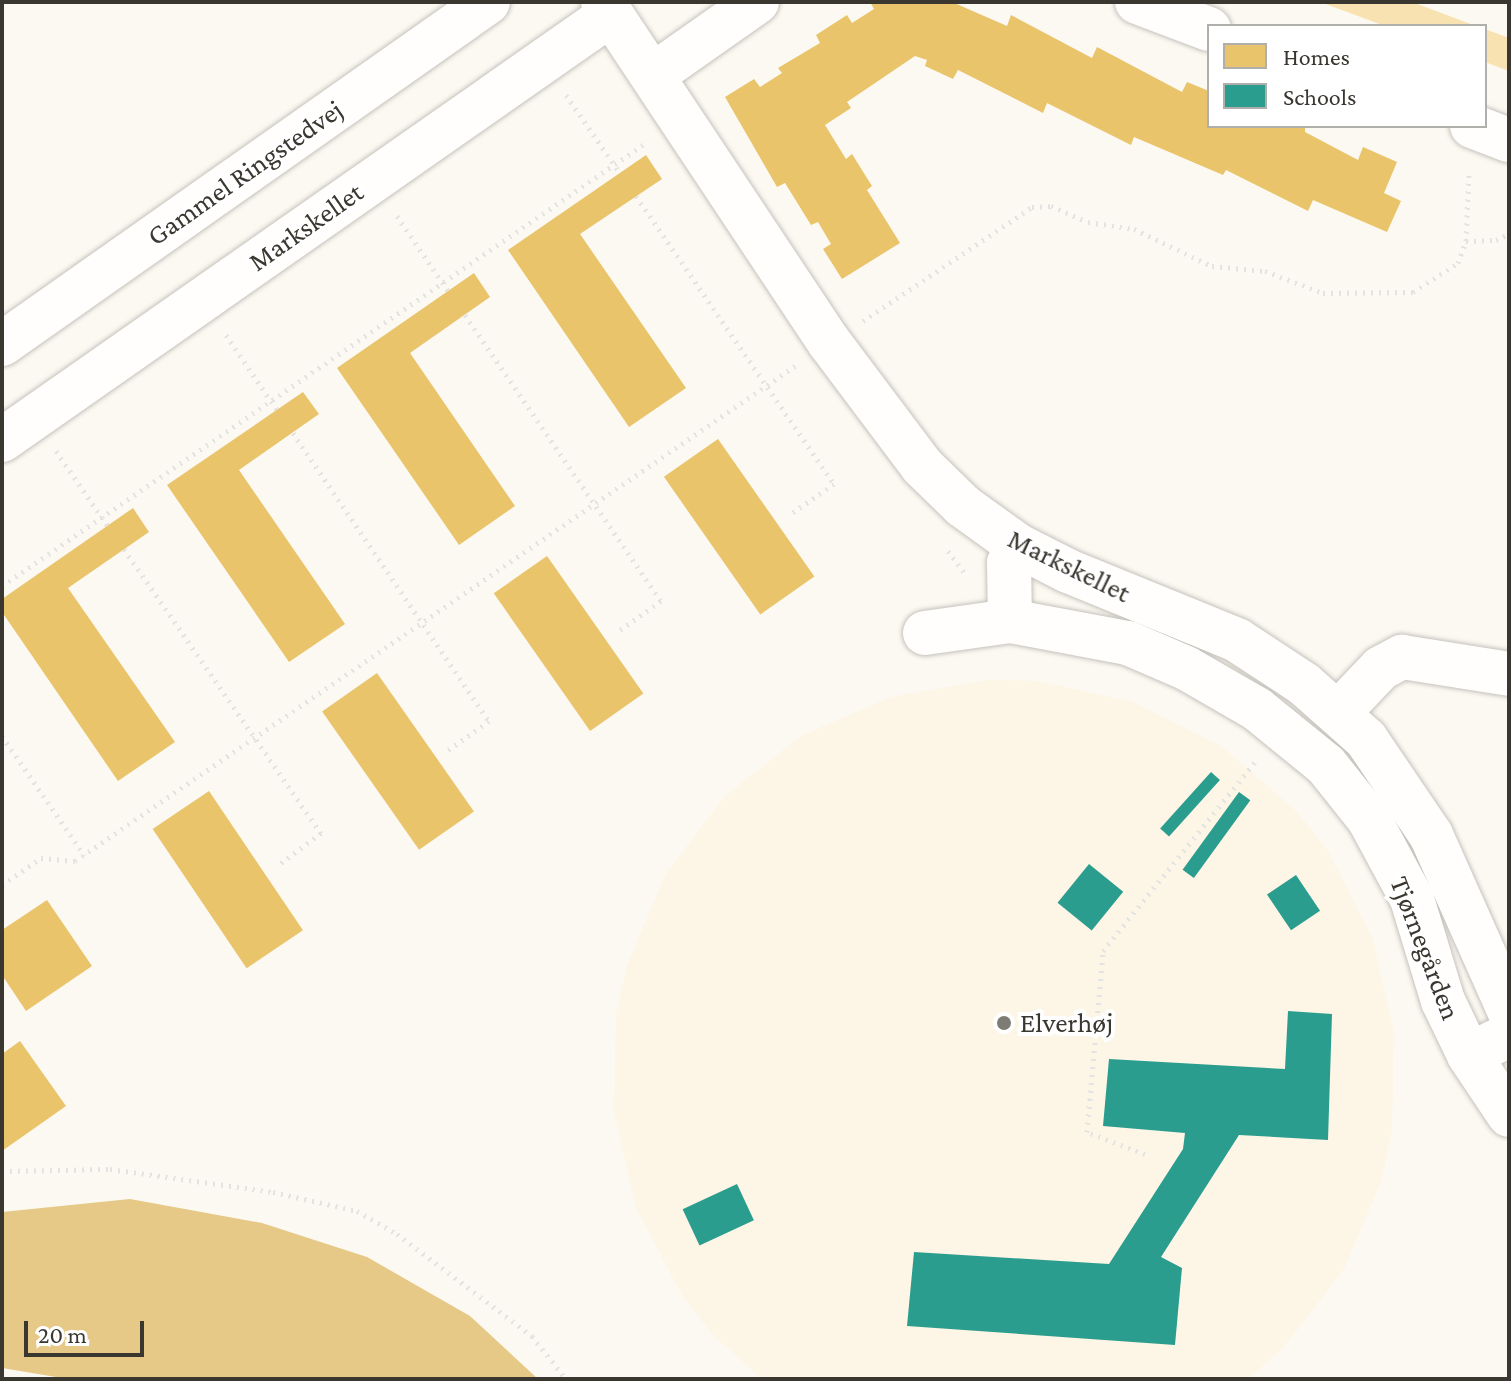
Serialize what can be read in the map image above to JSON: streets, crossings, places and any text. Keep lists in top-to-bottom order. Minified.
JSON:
{"streets":{"street":["Gammel Ringstedvej","Markskellet","Tjørnegården"]},"places":["Elverhøj"],"legend":["Homes","Schools"],"scale_bar":"20 m"}
